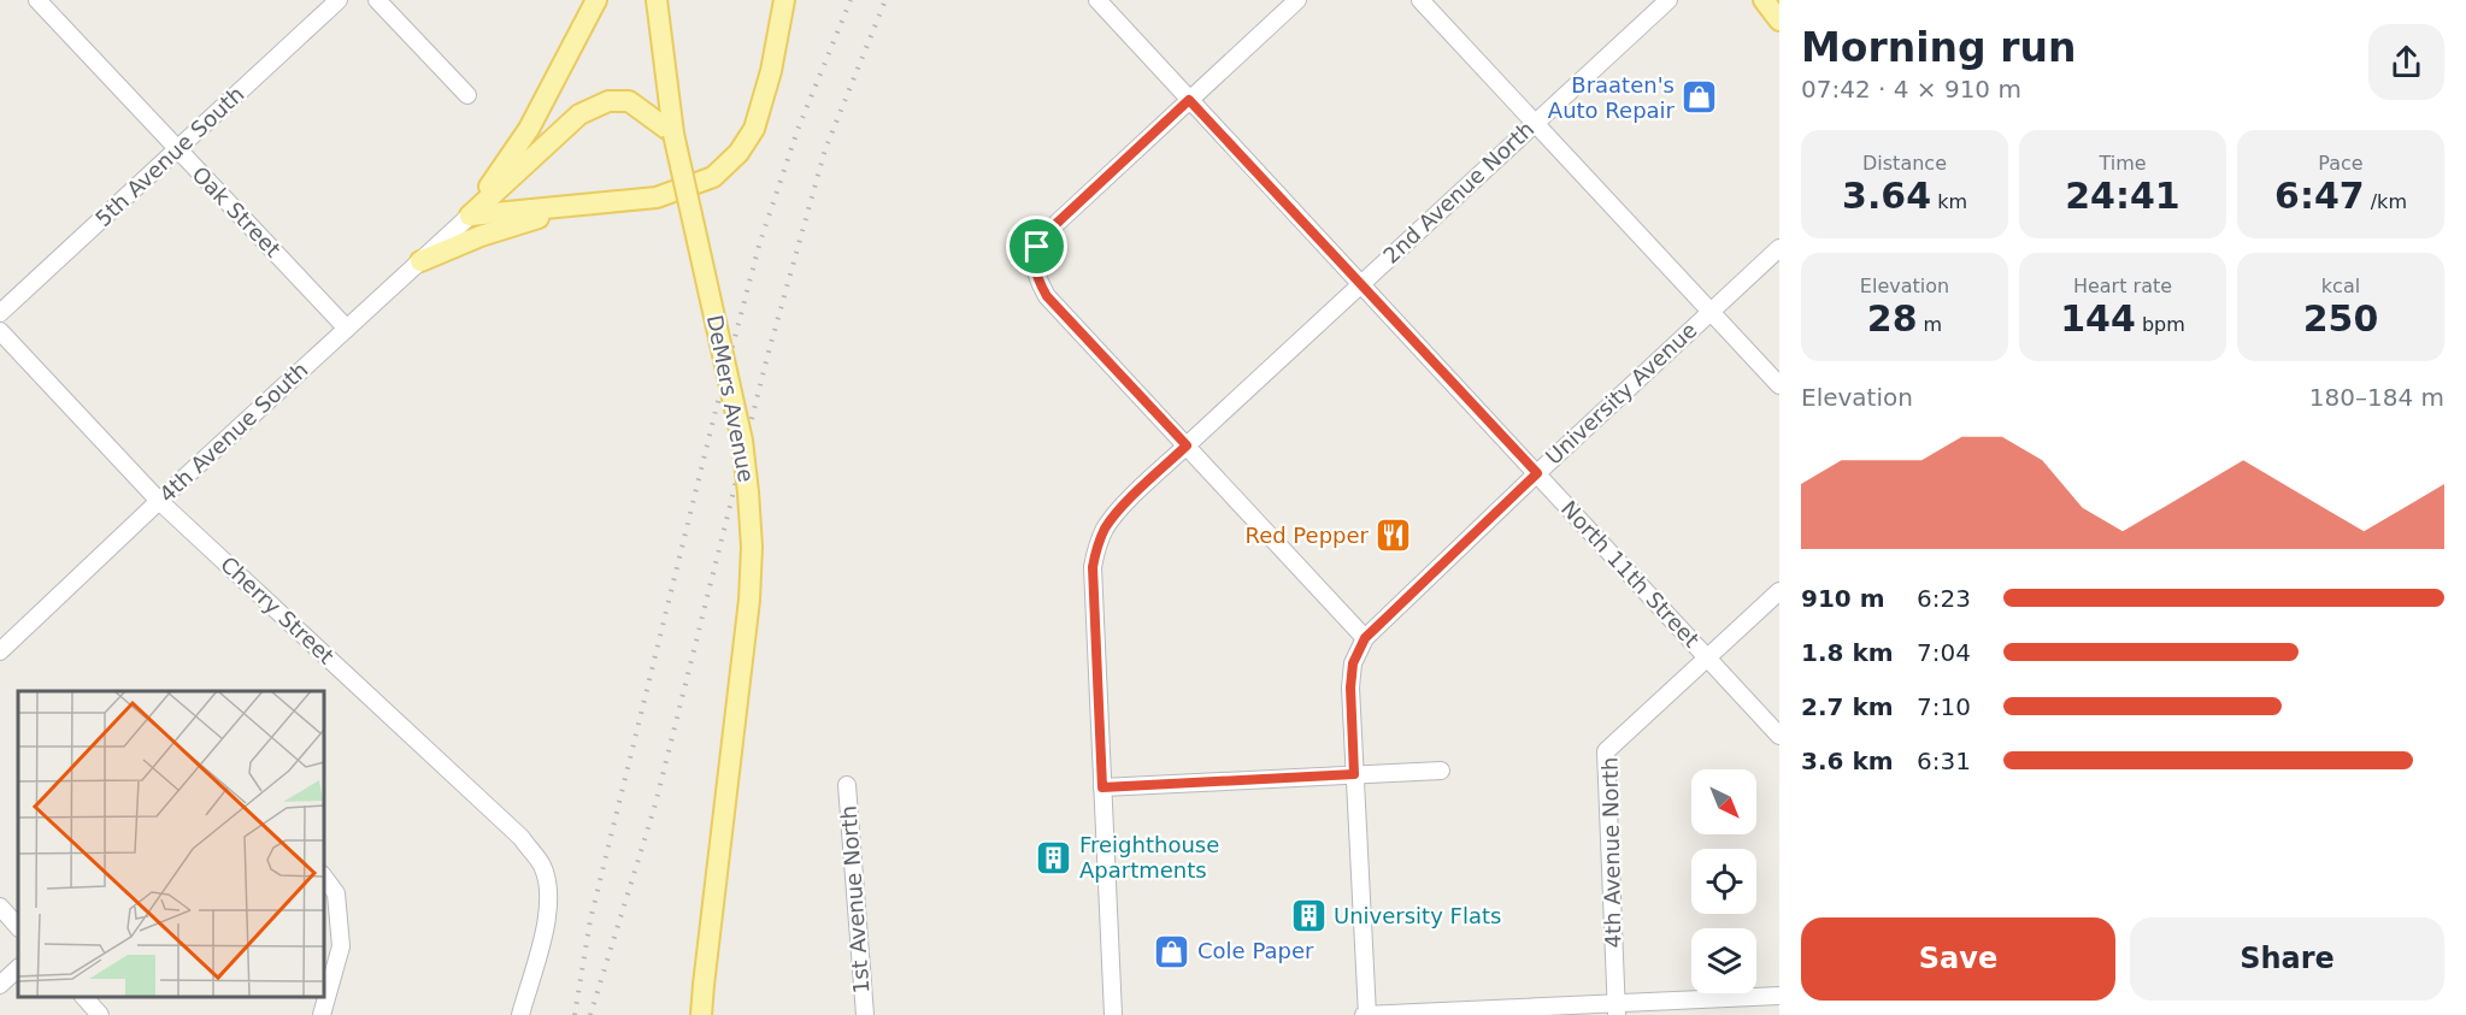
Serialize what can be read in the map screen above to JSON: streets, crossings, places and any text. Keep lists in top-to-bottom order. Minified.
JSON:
{"streets":{"main road":["DeMers Avenue"],"street":["5th Avenue South","2nd Avenue North","Oak Street","University Avenue","4th Avenue South","North 11th Street","Cherry Street","4th Avenue North","1st Avenue North"]},"crossings":[["5th Avenue South","Oak Street"],["2nd Avenue North","North 11th Street"],["Oak Street","4th Avenue South"],["University Avenue","North 11th Street"],["4th Avenue South","Cherry Street"],["North 11th Street","4th Avenue North"]],"places":{"shop":["Braaten's Auto Repair","Cole Paper"],"restaurant":["Red Pepper"],"building":["Freighthouse Apartments","University Flats"]},"north":"bottom right","page":{"heading":["Morning run","07:42 · 4 × 910 m"],"stats":[["Distance","3.64 km"],["Time","24:41"],["Pace","6:47 /km"],["Elevation","28 m"],["Heart rate","144 bpm"],["kcal","250"]],"chart":["Elevation","180–184 m"],"list":[{"name":"910 m","note":"6:23"},{"name":"1.8 km","note":"7:04"},{"name":"2.7 km","note":"7:10"},{"name":"3.6 km","note":"6:31"}],"buttons":["Save","Share"]}}
